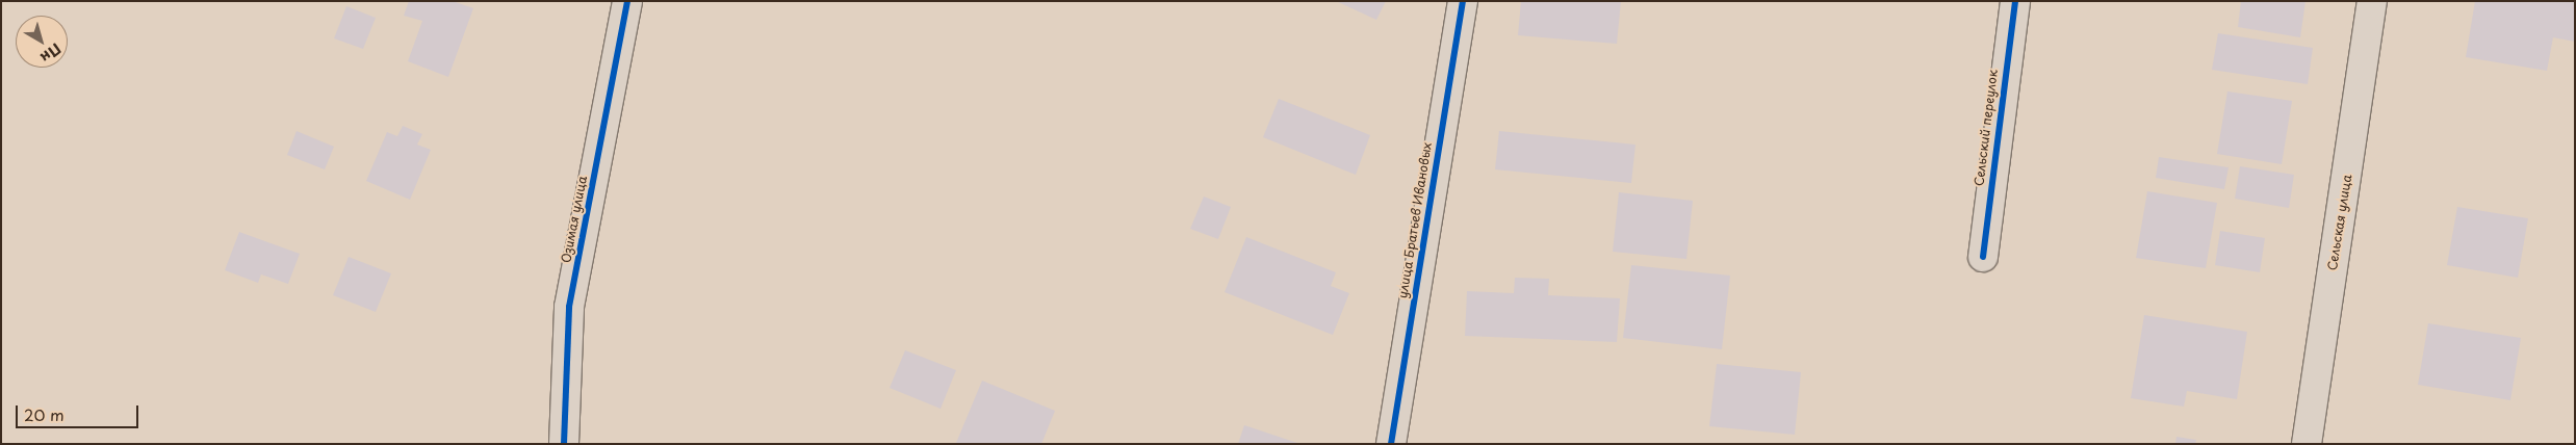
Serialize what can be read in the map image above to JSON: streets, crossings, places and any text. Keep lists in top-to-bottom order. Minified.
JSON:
{"streets":{"street":["Сельский переулок","Озимая улица","улица Братьев Ивановых","Сельская улица"]},"scale_bar":"20 m","north":"bottom right"}
